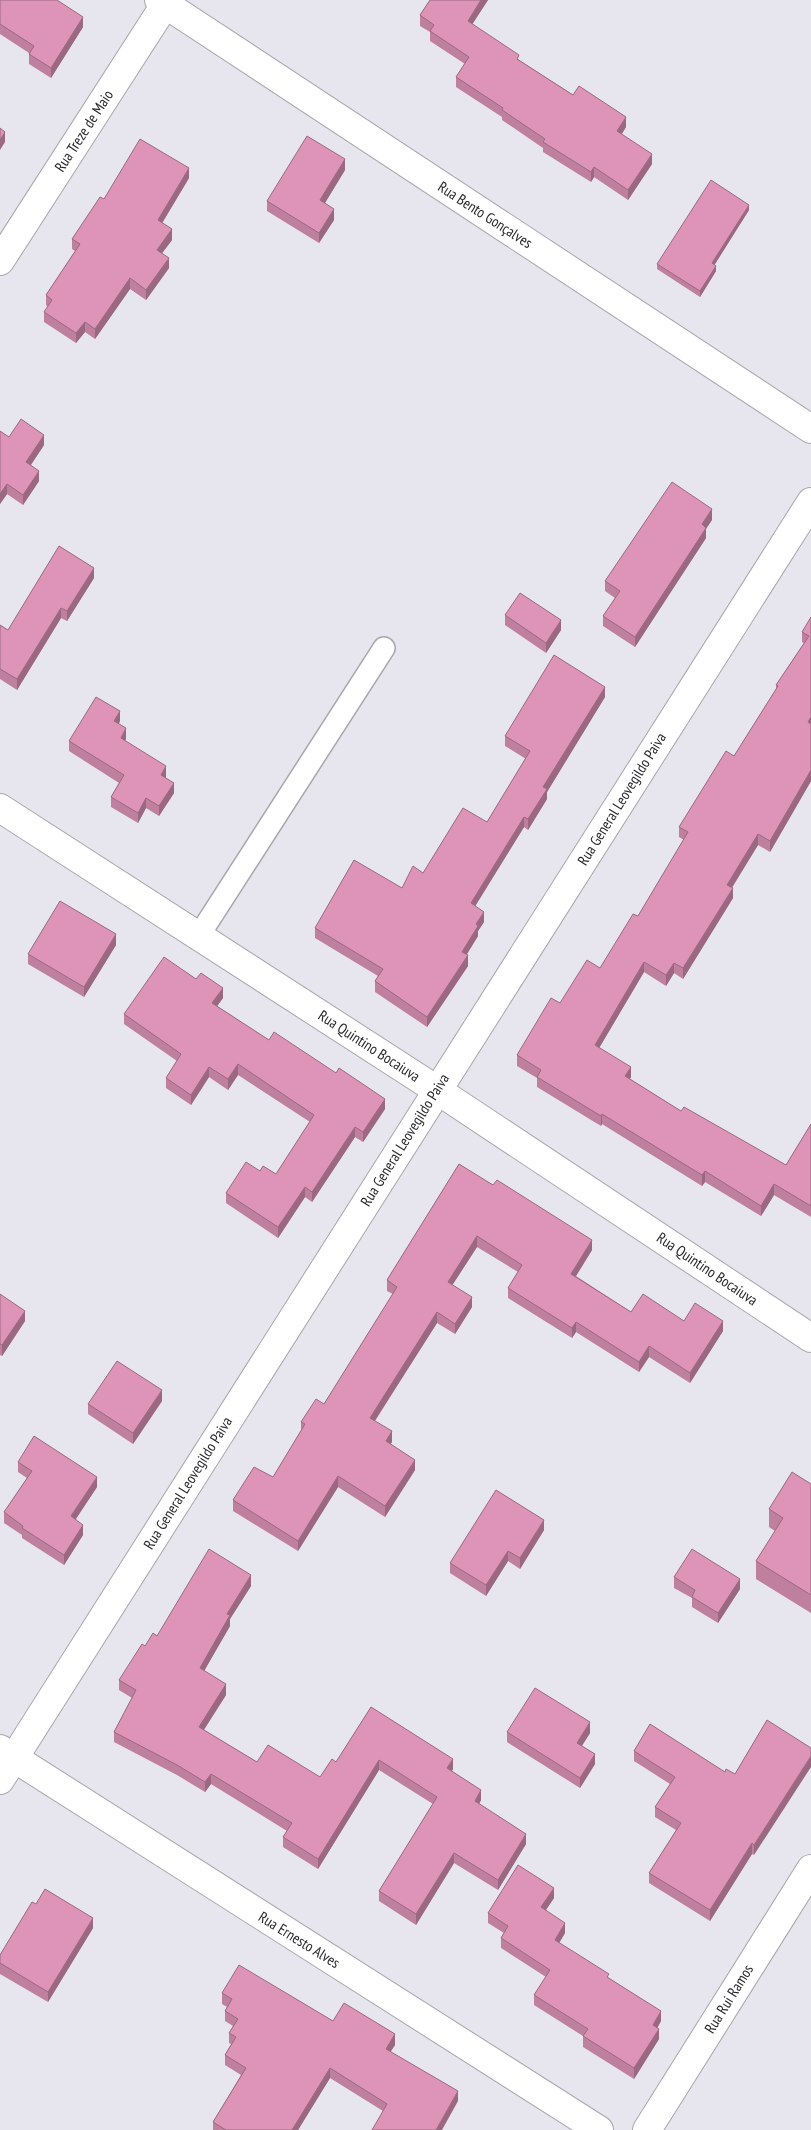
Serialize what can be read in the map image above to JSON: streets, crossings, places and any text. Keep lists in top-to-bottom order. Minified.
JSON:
{"streets":{"street":["Rua Treze de Maio","Rua Bento Gonçalves","Rua General Leovegildo Paiva","Rua Quintino Bocaiuva","Rua Ernesto Alves","Rua Rui Ramos"]},"crossings":[["Rua Treze de Maio","Rua Bento Gonçalves"],["Rua General Leovegildo Paiva","Rua Quintino Bocaiuva"],["Rua General Leovegildo Paiva","Rua Ernesto Alves"]]}
